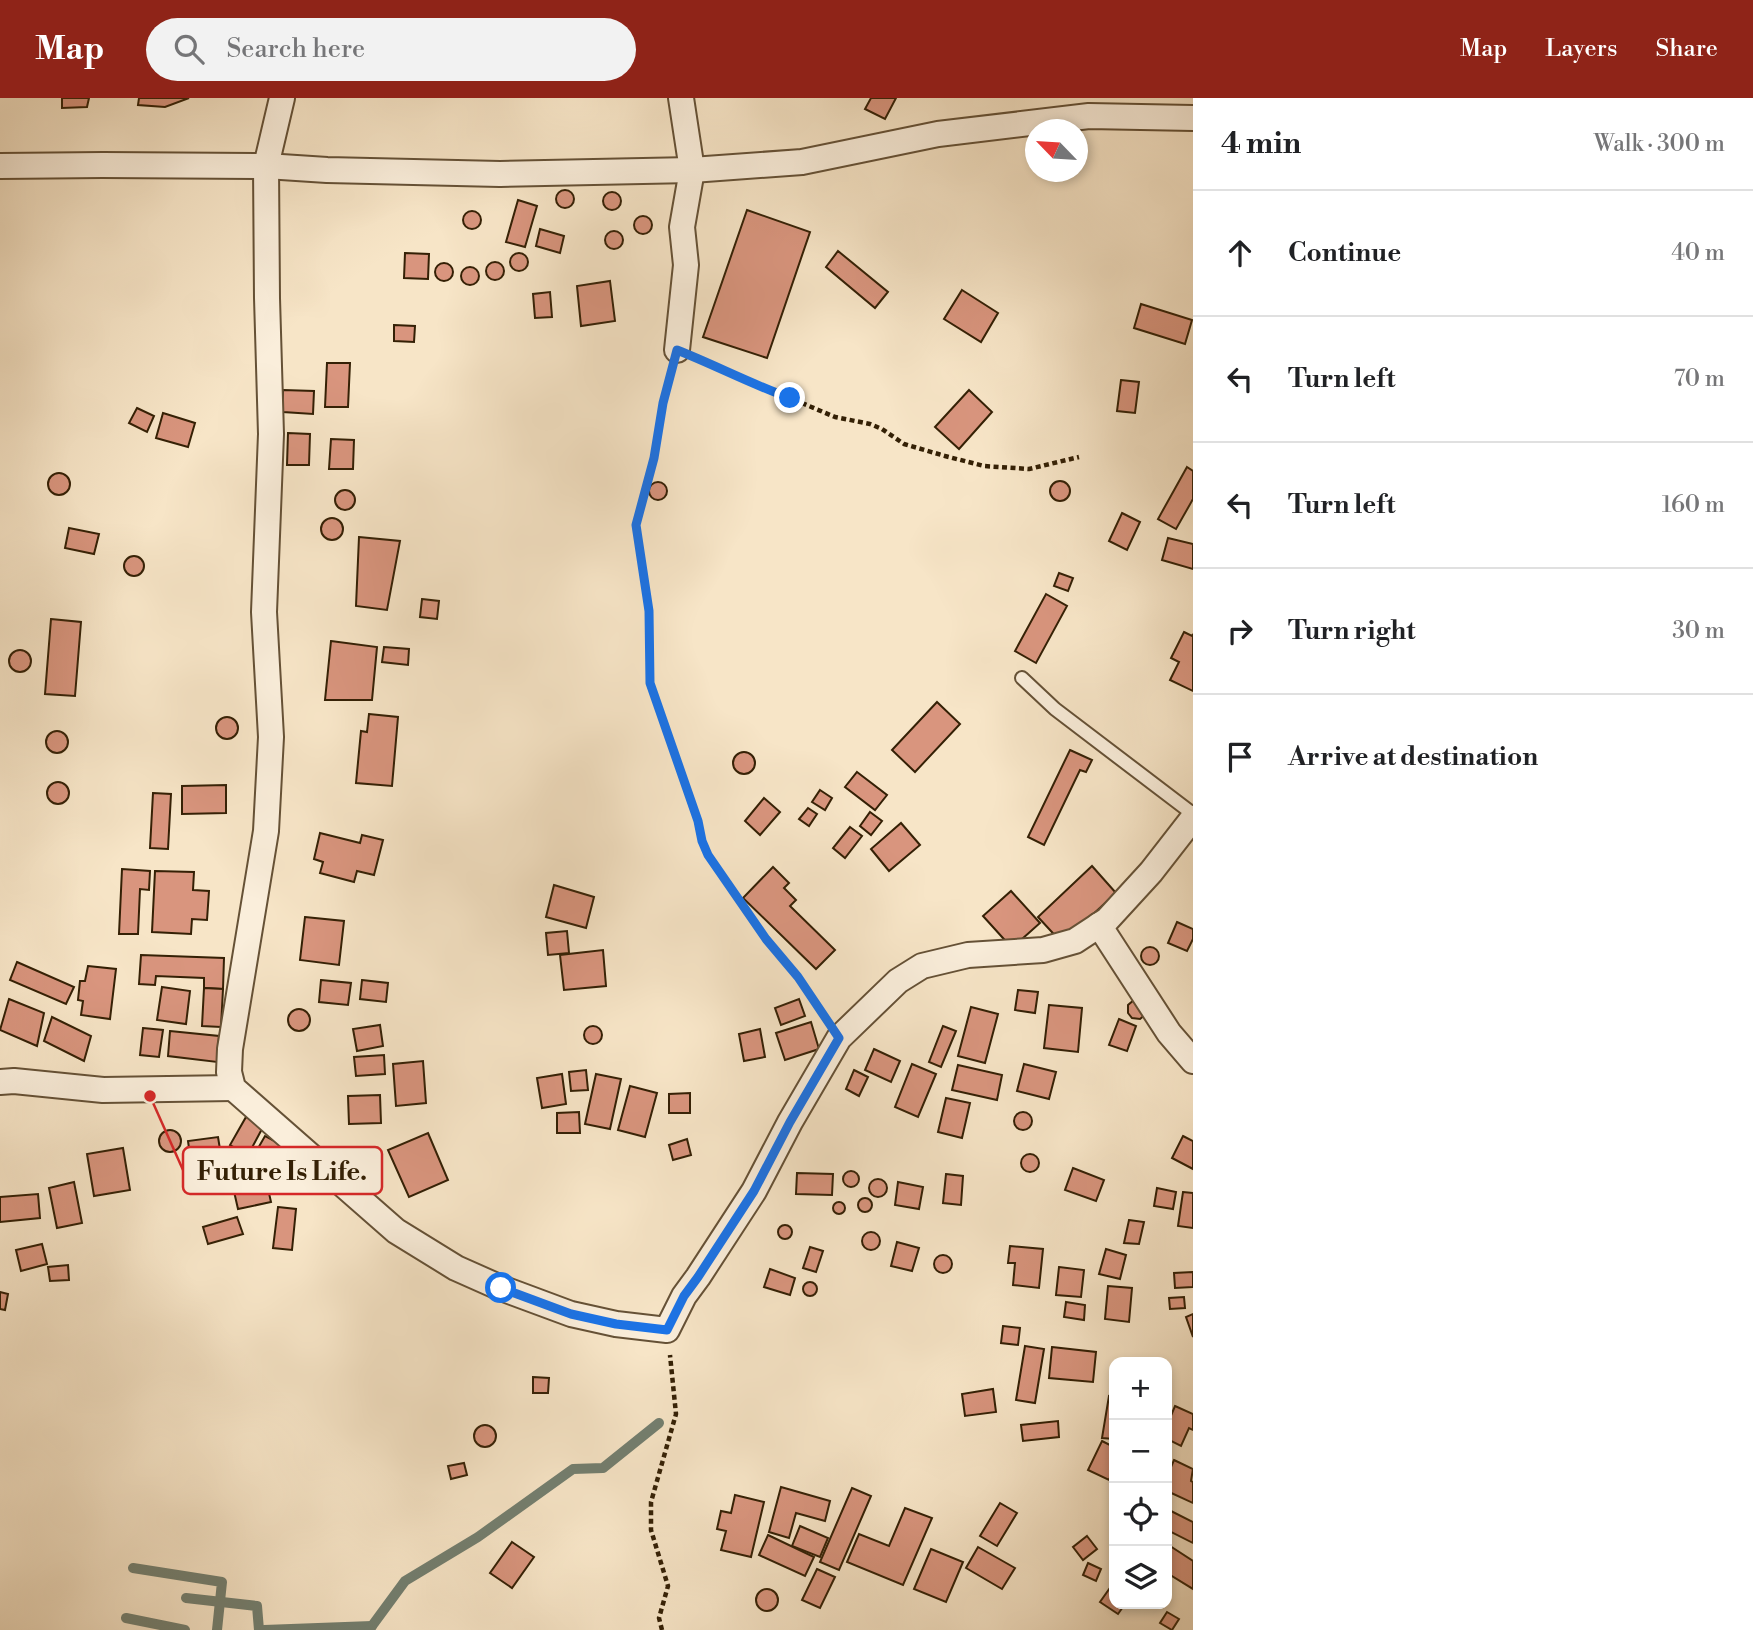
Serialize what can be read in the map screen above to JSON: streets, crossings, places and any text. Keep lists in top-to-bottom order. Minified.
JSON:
{"places":["Future Is Life."],"north":"top left","page":{"header":"Map","search":"Search here","nav":["Map","Layers","Share"],"heading":["4 min","Walk · 300 m"],"list":[["Continue","40 m"],["Turn left","70 m"],["Turn left","160 m"],["Turn right","30 m"],"Arrive at destination"],"map_buttons":["+","−"]}}
